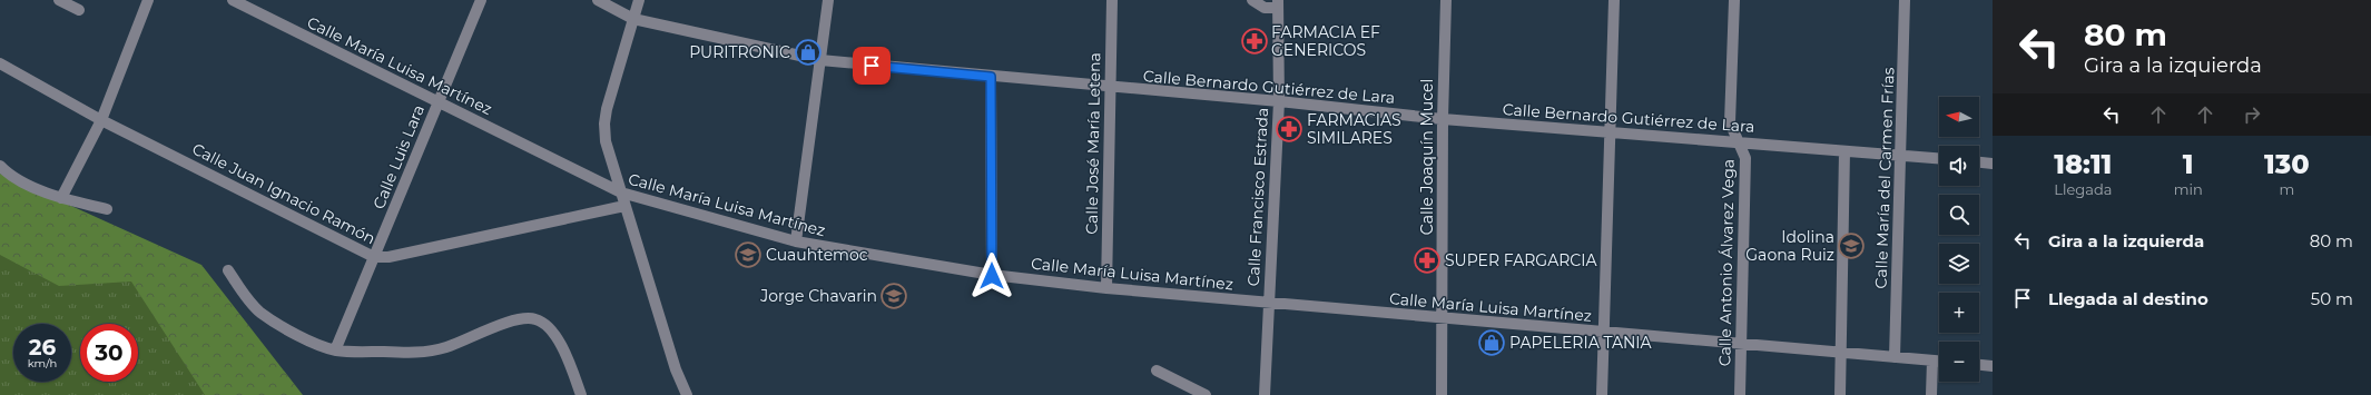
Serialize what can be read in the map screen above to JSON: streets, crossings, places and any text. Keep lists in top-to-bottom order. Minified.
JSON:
{"streets":{"street":["Calle María Luisa Martínez","Calle Bernardo Gutiérrez de Lara","Calle José María Letena","Calle Luis Lara","Calle Joaquín Mucel","Calle María del Carmen Frías","Calle Juan Ignacio Ramón","Calle Francisco Estrada","Calle Antonio Álvarez Vega"]},"crossings":[["Calle María Luisa Martínez","Calle José María Letena"],["Calle María Luisa Martínez","Calle Luis Lara"],["Calle María Luisa Martínez","Calle Joaquín Mucel"],["Calle María Luisa Martínez","Calle María del Carmen Frías"],["Calle María Luisa Martínez","Calle Francisco Estrada"],["Calle María Luisa Martínez","Calle Antonio Álvarez Vega"],["Calle Bernardo Gutiérrez de Lara","Calle José María Letena"],["Calle Bernardo Gutiérrez de Lara","Calle Joaquín Mucel"],["Calle Bernardo Gutiérrez de Lara","Calle María del Carmen Frías"],["Calle Bernardo Gutiérrez de Lara","Calle Francisco Estrada"],["Calle Bernardo Gutiérrez de Lara","Calle Antonio Álvarez Vega"],["Calle Luis Lara","Calle Juan Ignacio Ramón"]],"places":{"pharmacy":["FARMACIA EF GENERICOS","FARMACIAS SIMILARES","SUPER FARGARCIA"],"shop":["PURITRONIC","PAPELERIA TANIA"],"school or university":["Idolina Gaona Ruiz","Cuauhtemoc","Jorge Chavarin"]},"north":"left","page":{"turn":["80 m","Gira a la izquierda"],"map_buttons":["+","−"],"eta":["18:11","Llegada","1","min","130","m"],"list":[{"name":"Gira a la izquierda","value":"80 m"},{"name":"Llegada al destino","value":"50 m"}],"speed":"26 km/h","limit":"30"}}
